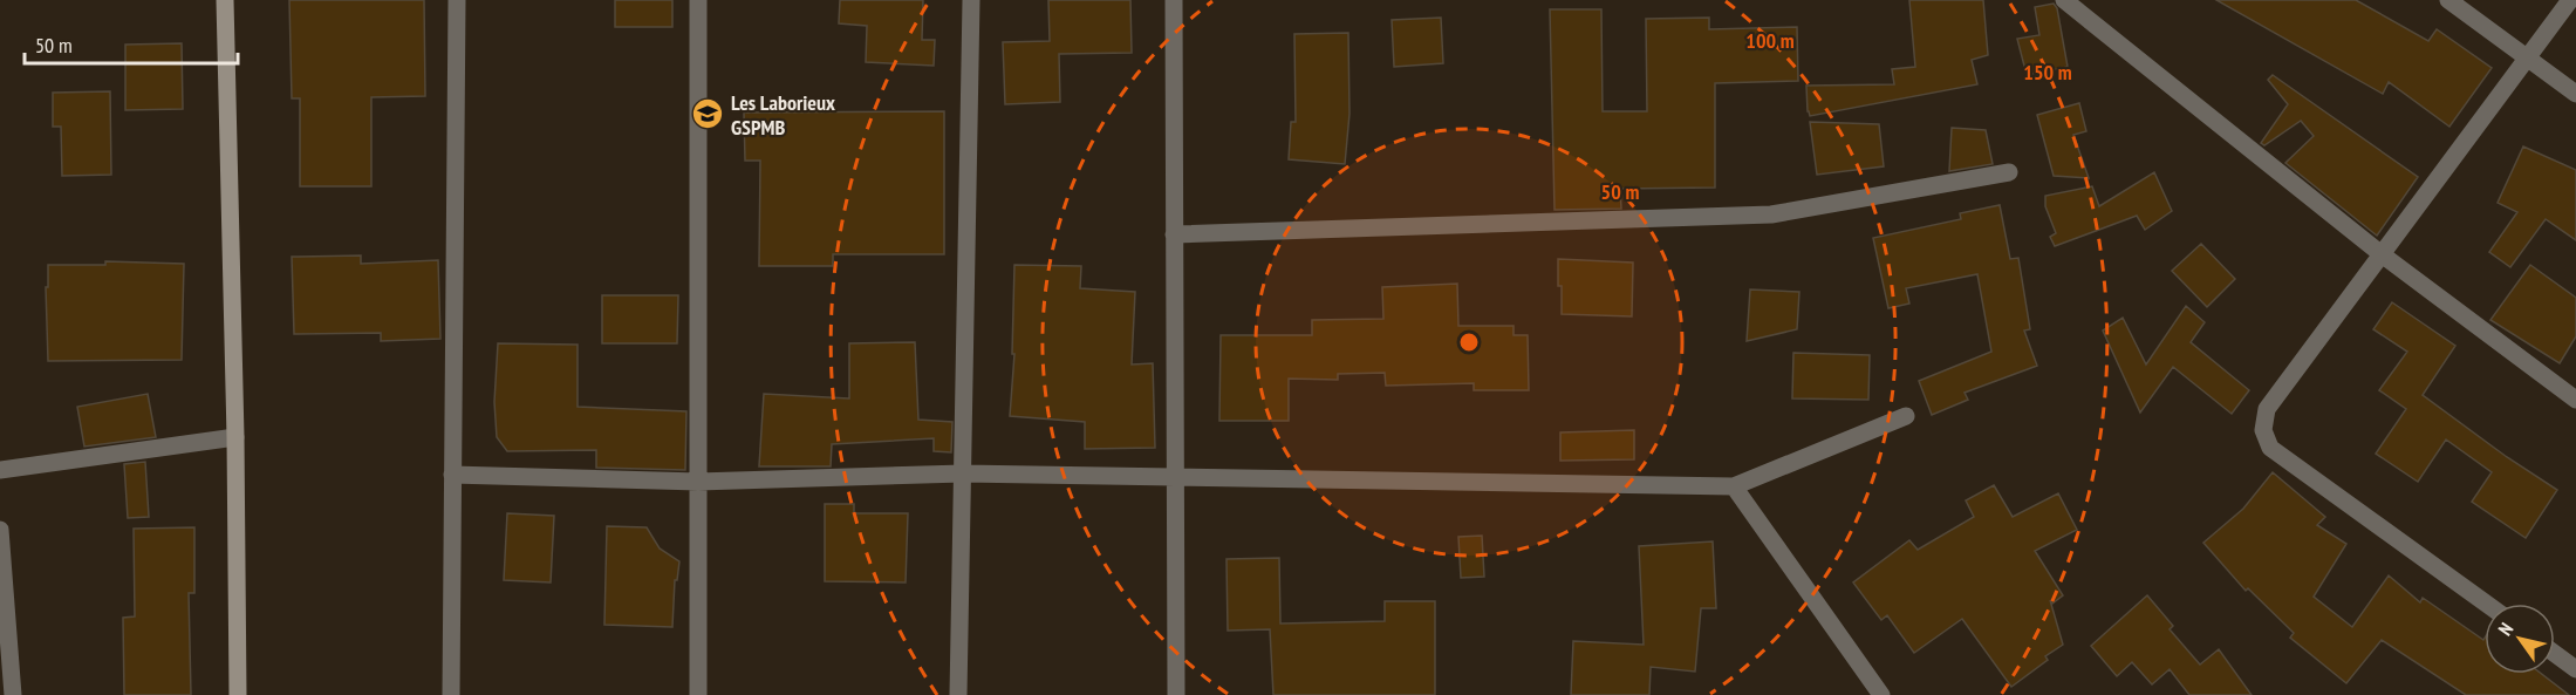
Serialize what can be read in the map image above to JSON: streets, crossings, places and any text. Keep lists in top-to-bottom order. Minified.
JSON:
{"places":{"school or university":["Les Laborieux GSPMB"]},"scale_bar":"50 m","north":"top left","rings":["100 m","150 m","50 m"]}
